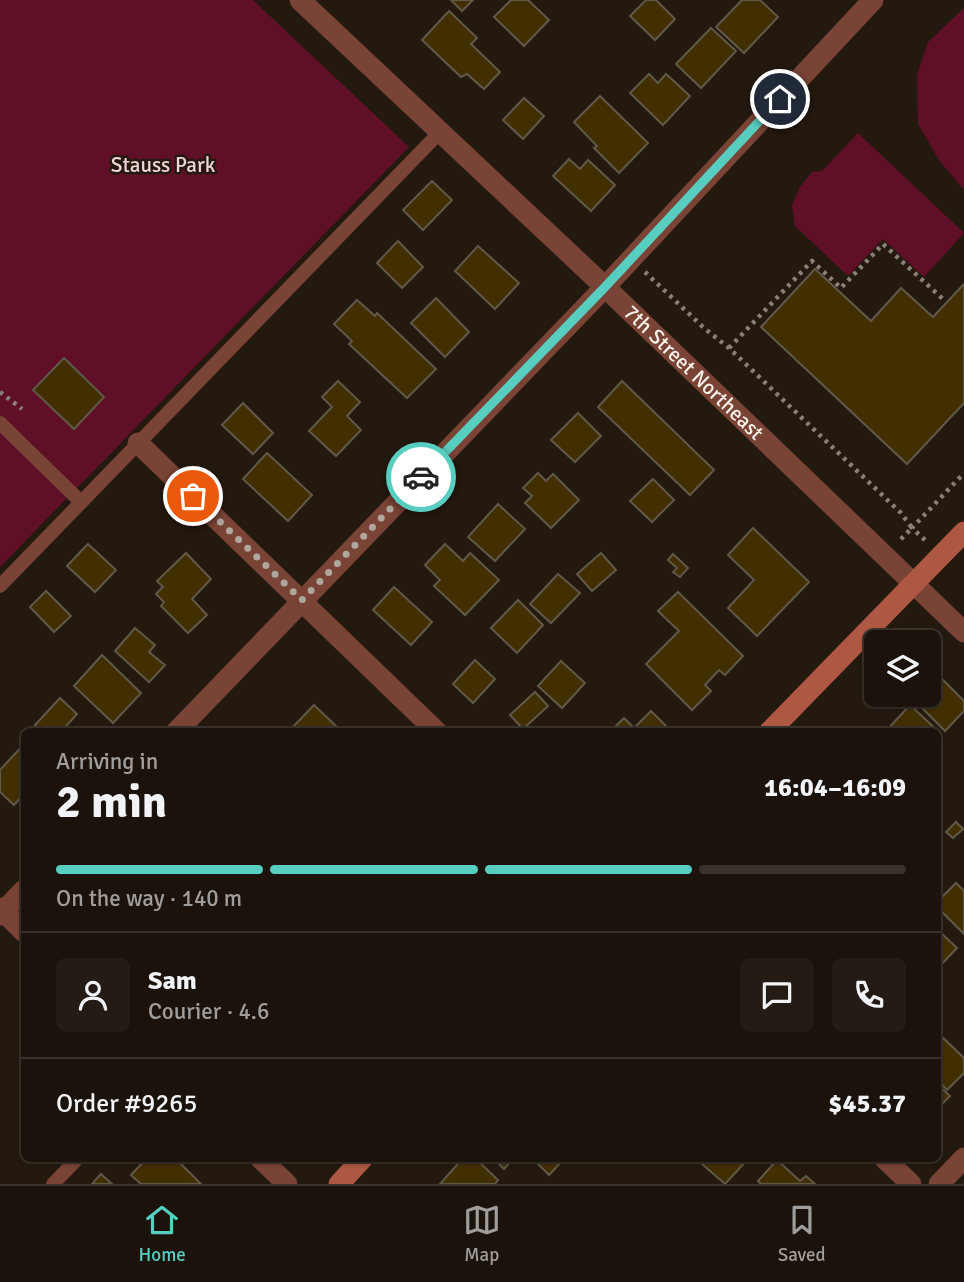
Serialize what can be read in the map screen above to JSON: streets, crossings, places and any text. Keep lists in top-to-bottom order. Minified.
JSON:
{"streets":{"street":["7th Street Northeast"]},"parks":["Stauss Park"],"page":{"heading":["2 min","Arriving in","16:04–16:09"],"panel":["Sam","Courier · 4.6","Order #9265","$45.37"],"bar":"On the way · 140 m","tabs":["Home","Map","Saved"]}}
